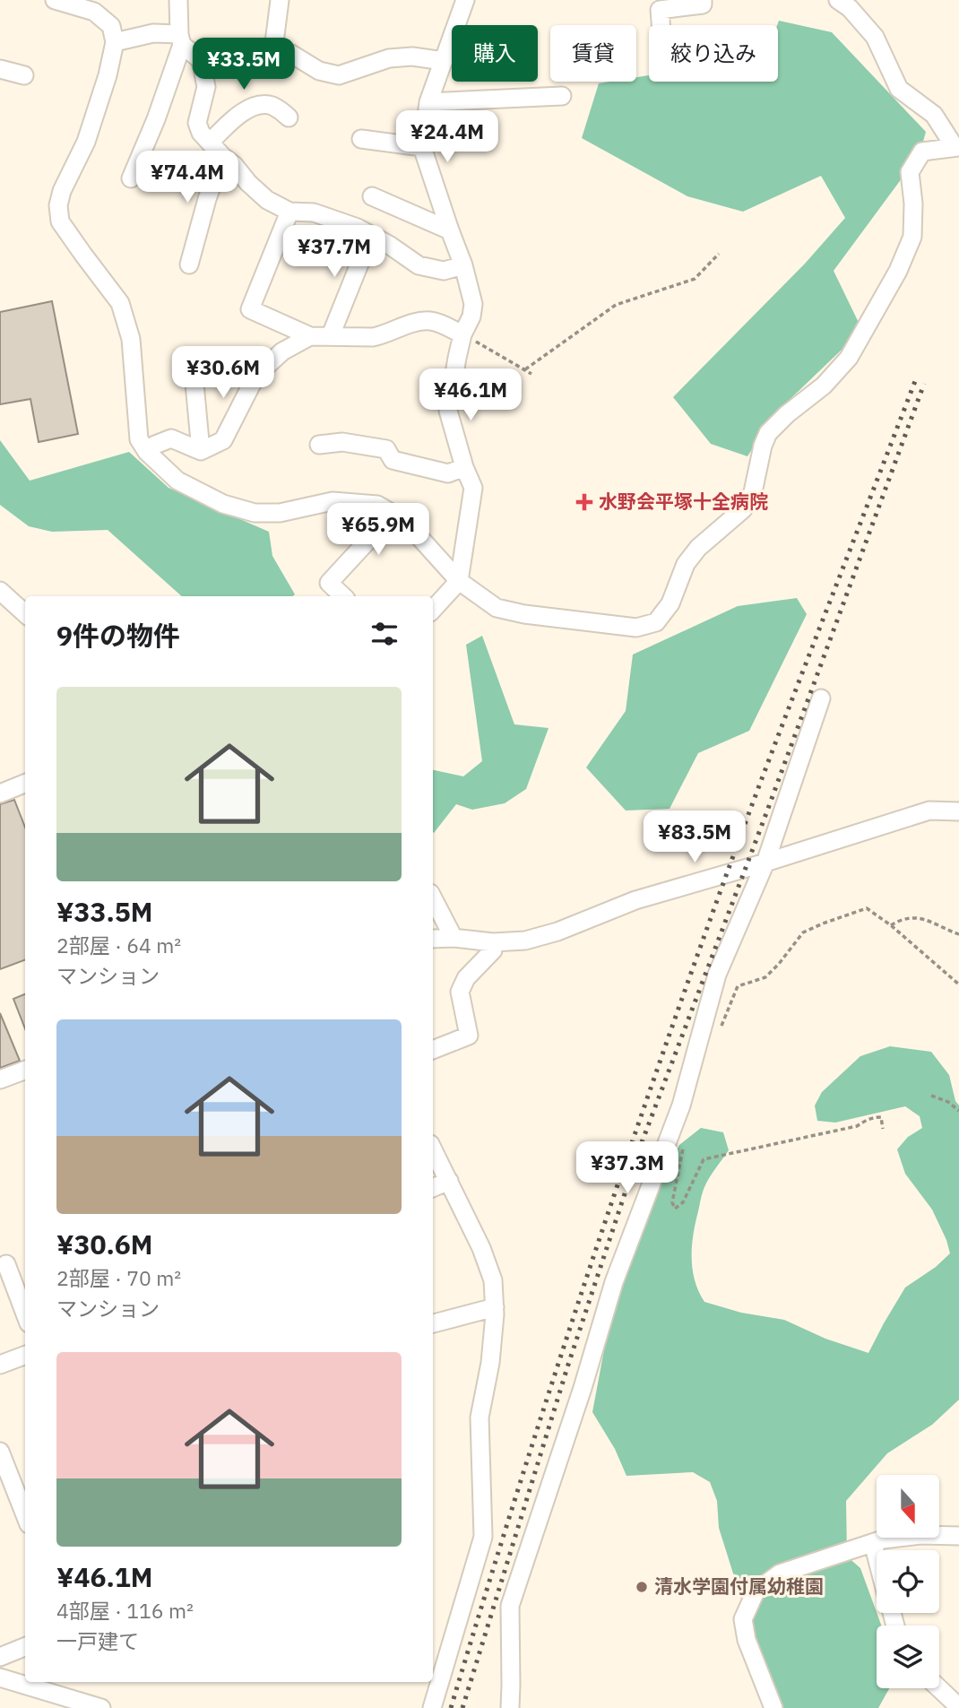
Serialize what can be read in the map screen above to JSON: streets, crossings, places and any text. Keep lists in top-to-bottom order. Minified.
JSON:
{"places":{"health":["水野会平塚十全病院"],"other":["清水学園付属幼稚園"]},"north":"bottom","page":{"chip":["購入","賃貸","絞り込み"],"price":["¥33.5M","¥24.4M","¥74.4M","¥37.7M","¥30.6M","¥46.1M","¥65.9M","¥83.5M","¥37.3M"],"heading":"9件の物件","list":[{"name":"¥33.5M","note":"2部屋 · 64 m² · マンション"},{"name":"¥30.6M","note":"2部屋 · 70 m² · マンション"},{"name":"¥46.1M","note":"4部屋 · 116 m² · 一戸建て"}]}}
